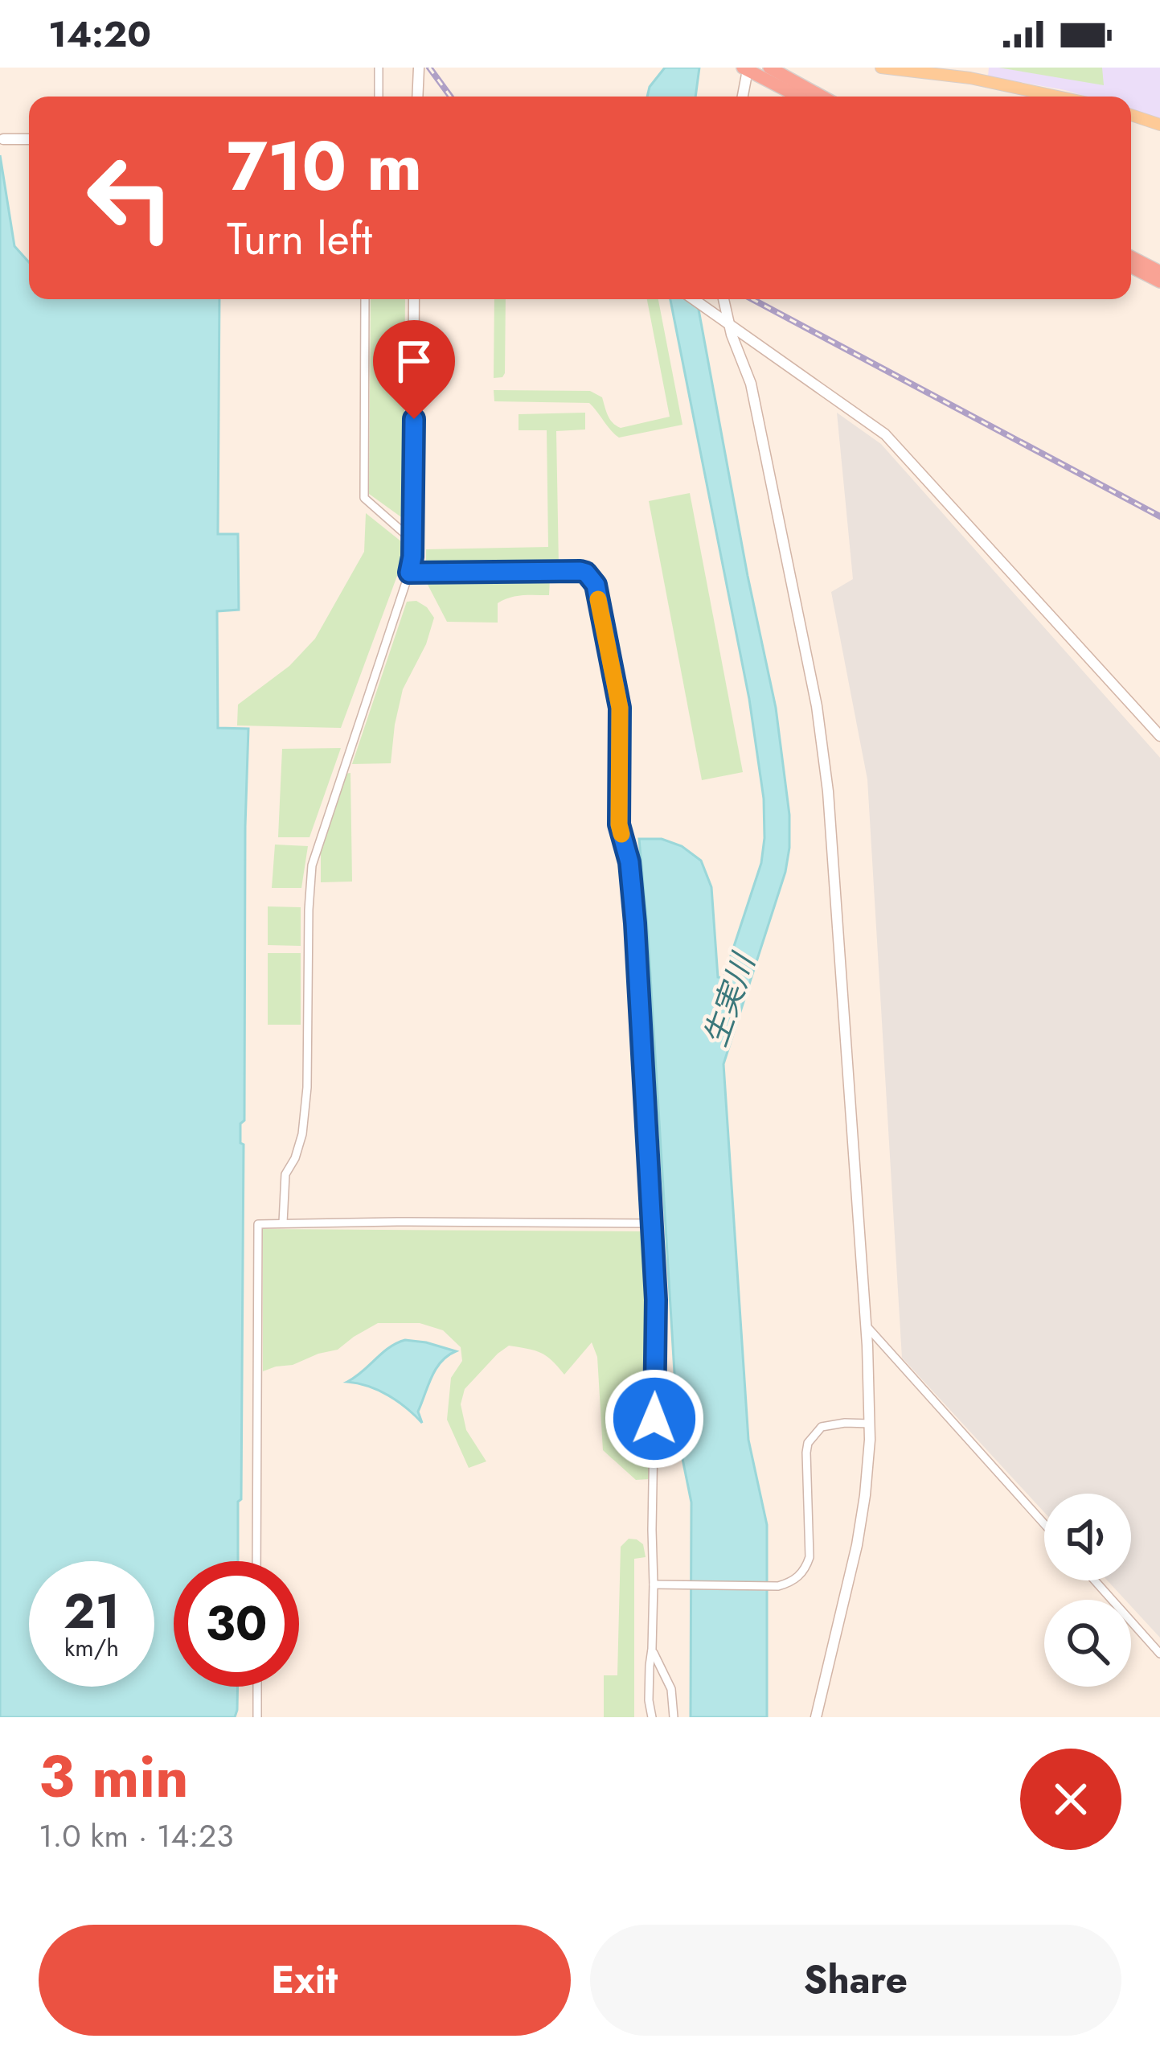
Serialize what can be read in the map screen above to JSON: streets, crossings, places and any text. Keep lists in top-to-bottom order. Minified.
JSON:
{"water":["生実川"],"page":{"status":"14:20","turn":["710 m","Turn left"],"speed":"21 km/h","limit":"30","heading":["3 min","1.0 km · 14:23"],"buttons":["Exit","Share"]}}
